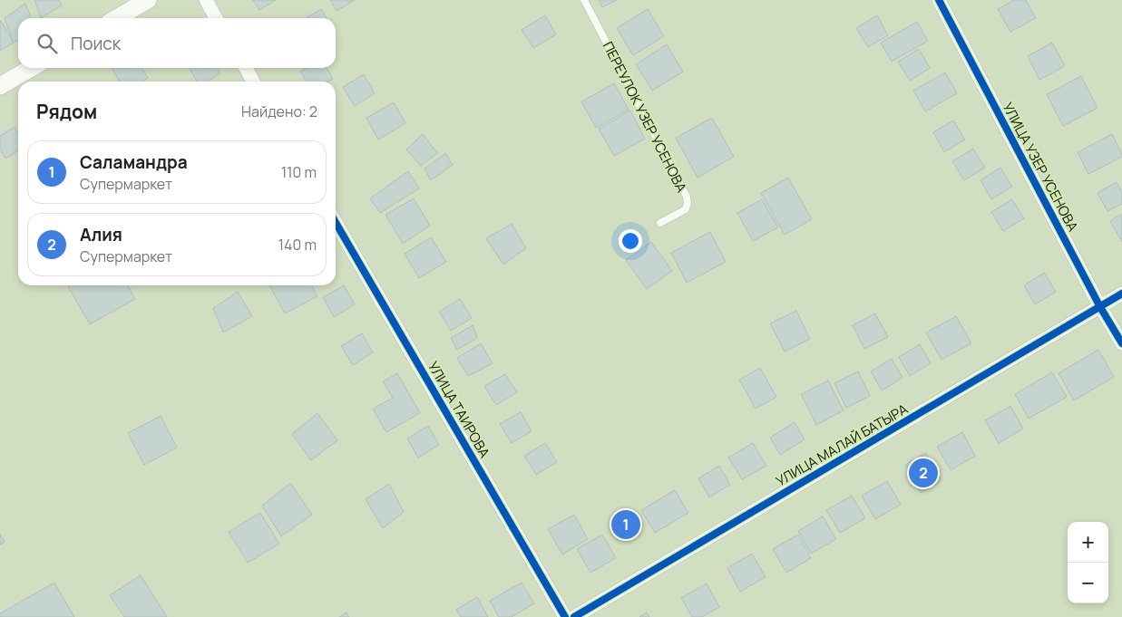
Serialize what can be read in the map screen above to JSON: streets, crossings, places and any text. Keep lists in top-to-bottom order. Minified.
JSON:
{"streets":{"street":["УЛИЦА УЗЕР УСЕНОВА","УЛИЦА ТАИРОВА","УЛИЦА МАЛАЙ БАТЫРА"],"lane":["ПЕРЕУЛОК УЗЕР УСЕНОВА"]},"crossings":[["УЛИЦА УЗЕР УСЕНОВА","УЛИЦА МАЛАЙ БАТЫРА"]],"page":{"search":"Поиск","heading":["Рядом","Найдено: 2"],"list":[{"mark":"1","name":"Саламандра","note":"Супермаркет","value":"110 m"},{"mark":"2","name":"Алия","note":"Супермаркет","value":"140 m"}],"pins":["2","1"],"map_buttons":["+","−"]}}
